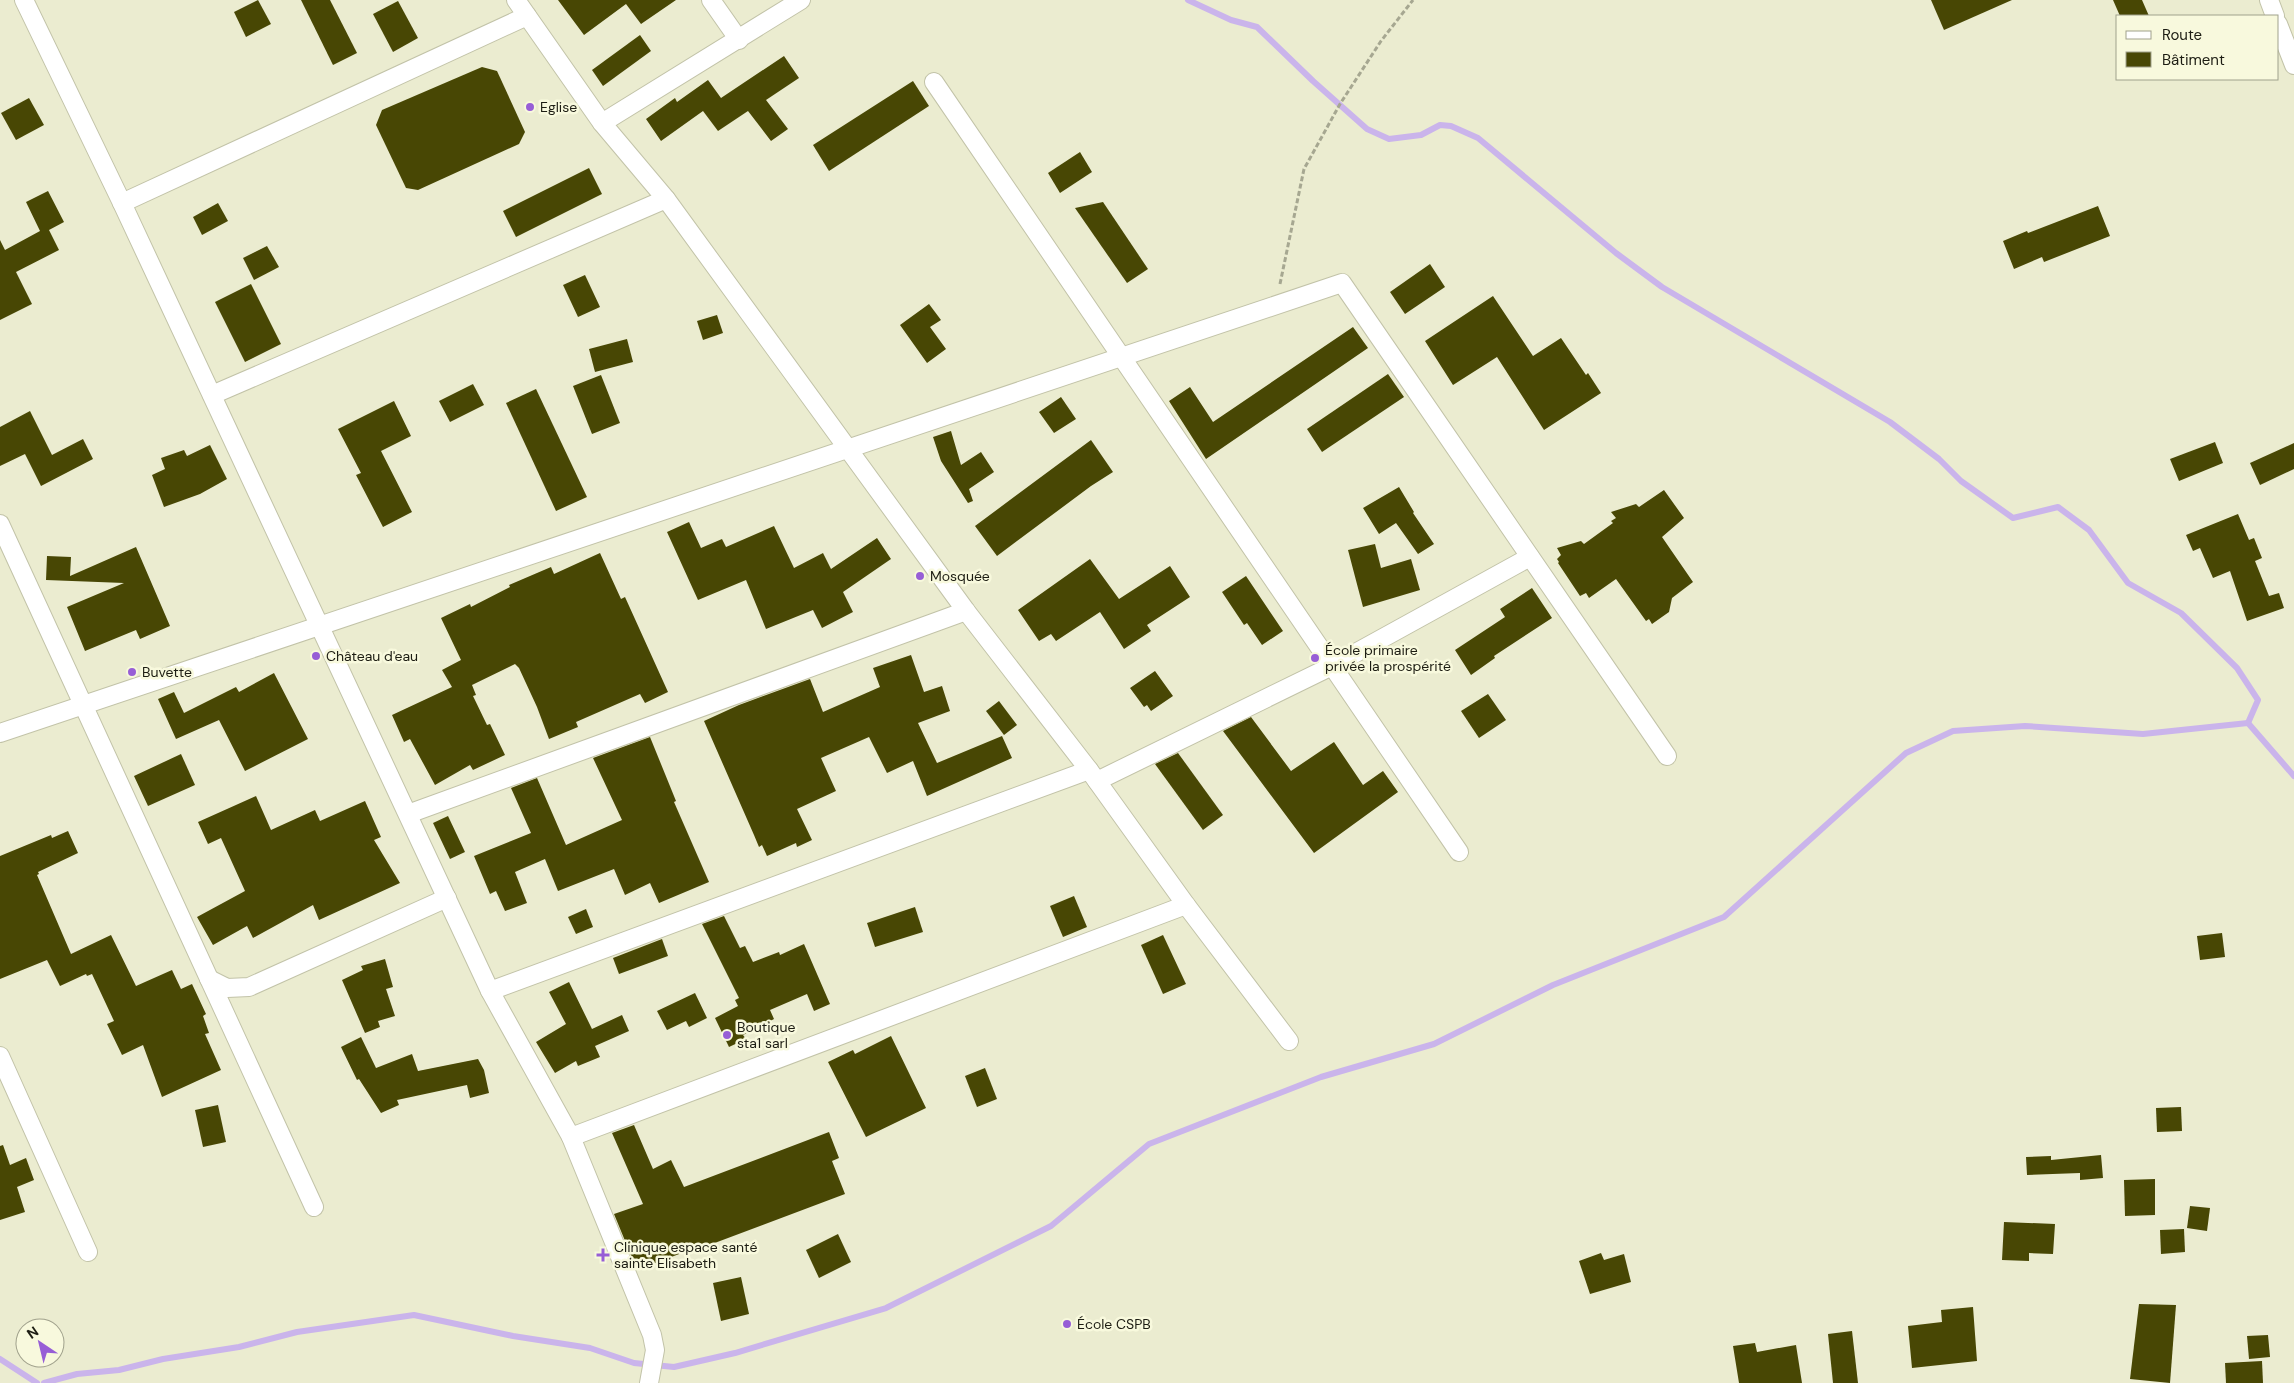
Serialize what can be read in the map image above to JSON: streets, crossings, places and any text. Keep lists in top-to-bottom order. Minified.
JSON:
{"places":{"other":["Eglise","Mosquée","Château d'eau","École primaire privée la prospérité","Buvette","Boutique sta1 sarl","École CSPB"],"health":["Clinique espace santé sainte Elisabeth"]},"legend":["Route","Bâtiment"],"north":"top left"}
